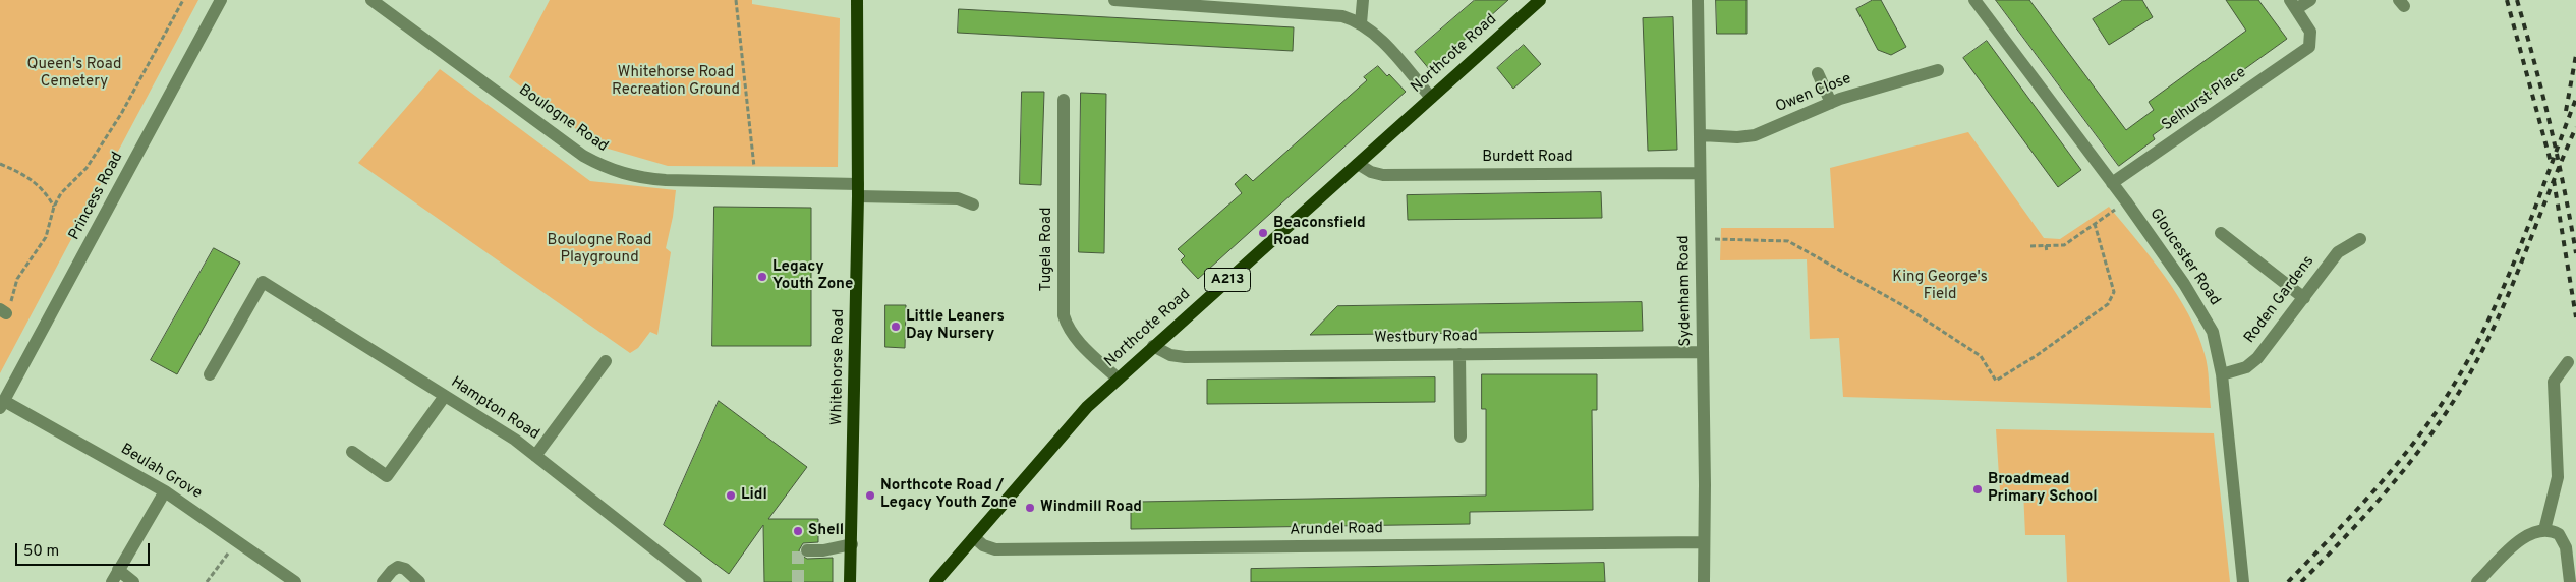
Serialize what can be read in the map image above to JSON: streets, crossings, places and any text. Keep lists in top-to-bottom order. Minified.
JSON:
{"streets":{"main road":["Northcote Road","A213","Whitehorse Road"],"street":["Owen Close","Selhurst Place","Boulogne Road","Burdett Road","Princess Road","Tugela Road","Gloucester Road","Sydenham Road","Roden Gardens","Westbury Road","Hampton Road","Beulah Grove","Arundel Road"]},"crossings":[["Northcote Road","Burdett Road"],["Northcote Road","Tugela Road"],["Northcote Road","Westbury Road"],["Northcote Road","Arundel Road"],["Owen Close","Sydenham Road"],["Selhurst Place","Gloucester Road"],["Boulogne Road","Whitehorse Road"],["Burdett Road","Sydenham Road"],["Princess Road","Beulah Grove"],["Gloucester Road","Roden Gardens"],["Sydenham Road","Westbury Road"],["Sydenham Road","Arundel Road"]],"parks":["Queen's Road Cemetery","Whitehorse Road Recreation Ground","Boulogne Road Playground","King George's Field"],"places":["Beaconsfield Road","Legacy Youth Zone","Little Leaners Day Nursery","Broadmead Primary School","Lidl","Northcote Road / Legacy Youth Zone","Windmill Road","Shell"],"scale_bar":"50 m"}
